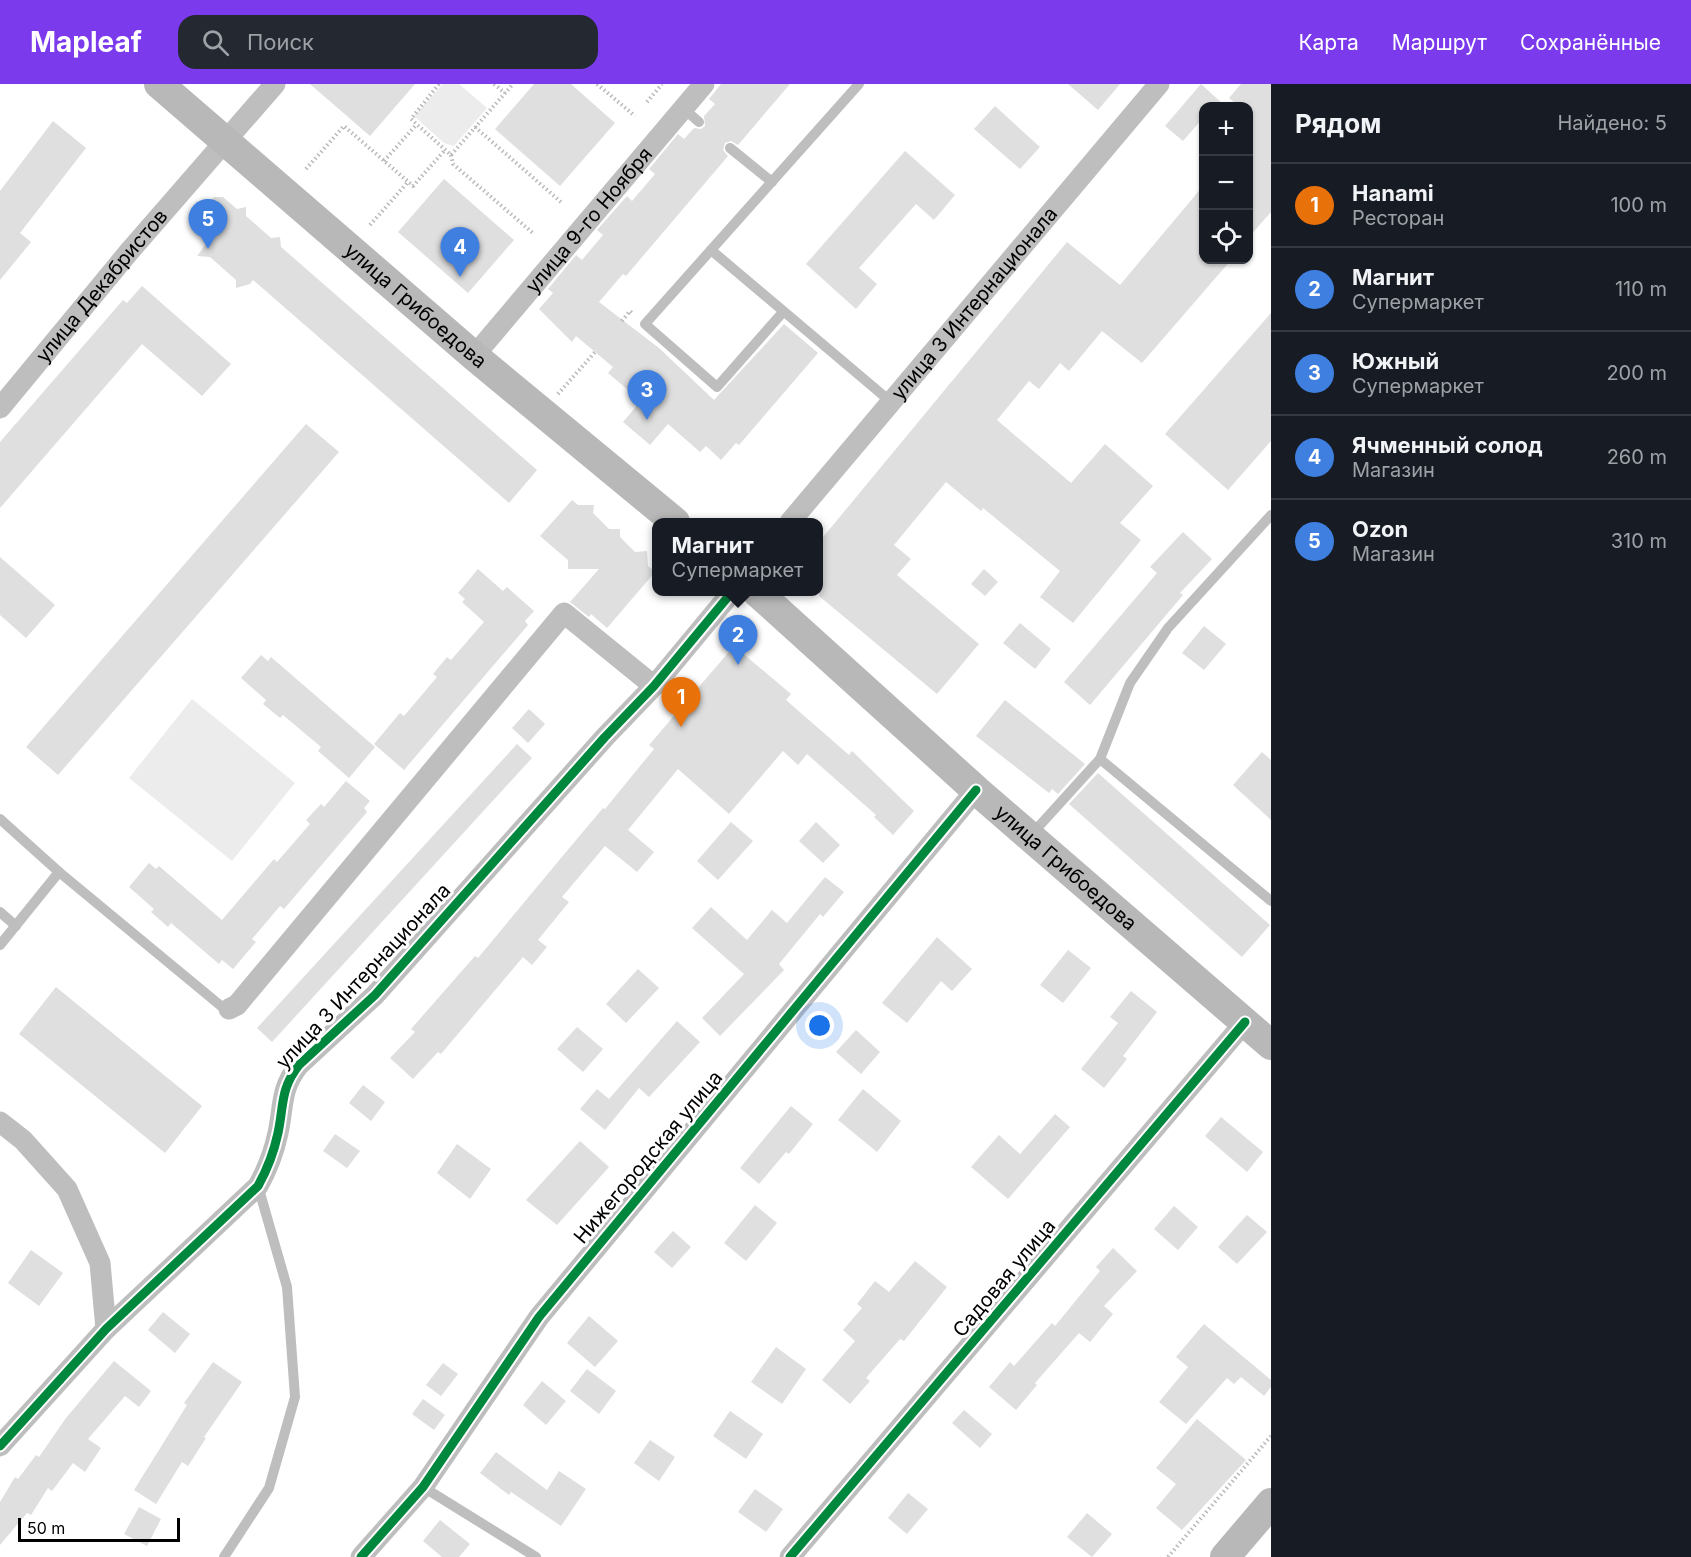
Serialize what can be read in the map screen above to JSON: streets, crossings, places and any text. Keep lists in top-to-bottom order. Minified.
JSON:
{"streets":{"street":["улица 9-го Ноября","улица Декабристов","улица 3 Интернационала","улица Грибоедова","Нижегородская улица","Садовая улица"]},"crossings":[["улица 9-го Ноября","улица Грибоедова"],["улица Декабристов","улица Грибоедова"],["улица Грибоедова","Нижегородская улица"],["улица Грибоедова","Садовая улица"]],"scale_bar":"50 m","page":{"header":"Mapleaf","search":"Поиск","nav":["Карта","Маршрут","Сохранённые"],"heading":["Рядом","Найдено: 5"],"map_buttons":["+","−"],"list":[{"mark":"1","name":"Hanami","note":"Ресторан","value":"100 m"},{"mark":"2","name":"Магнит","note":"Супермаркет","value":"110 m"},{"mark":"3","name":"Южный","note":"Супермаркет","value":"200 m"},{"mark":"4","name":"Ячменный солод","note":"Магазин","value":"260 m"},{"mark":"5","name":"Ozon","note":"Магазин","value":"310 m"}],"pins":["5","4","3","2","1"],"popup":["Магнит","Супермаркет"],"scale":"50 m"}}
